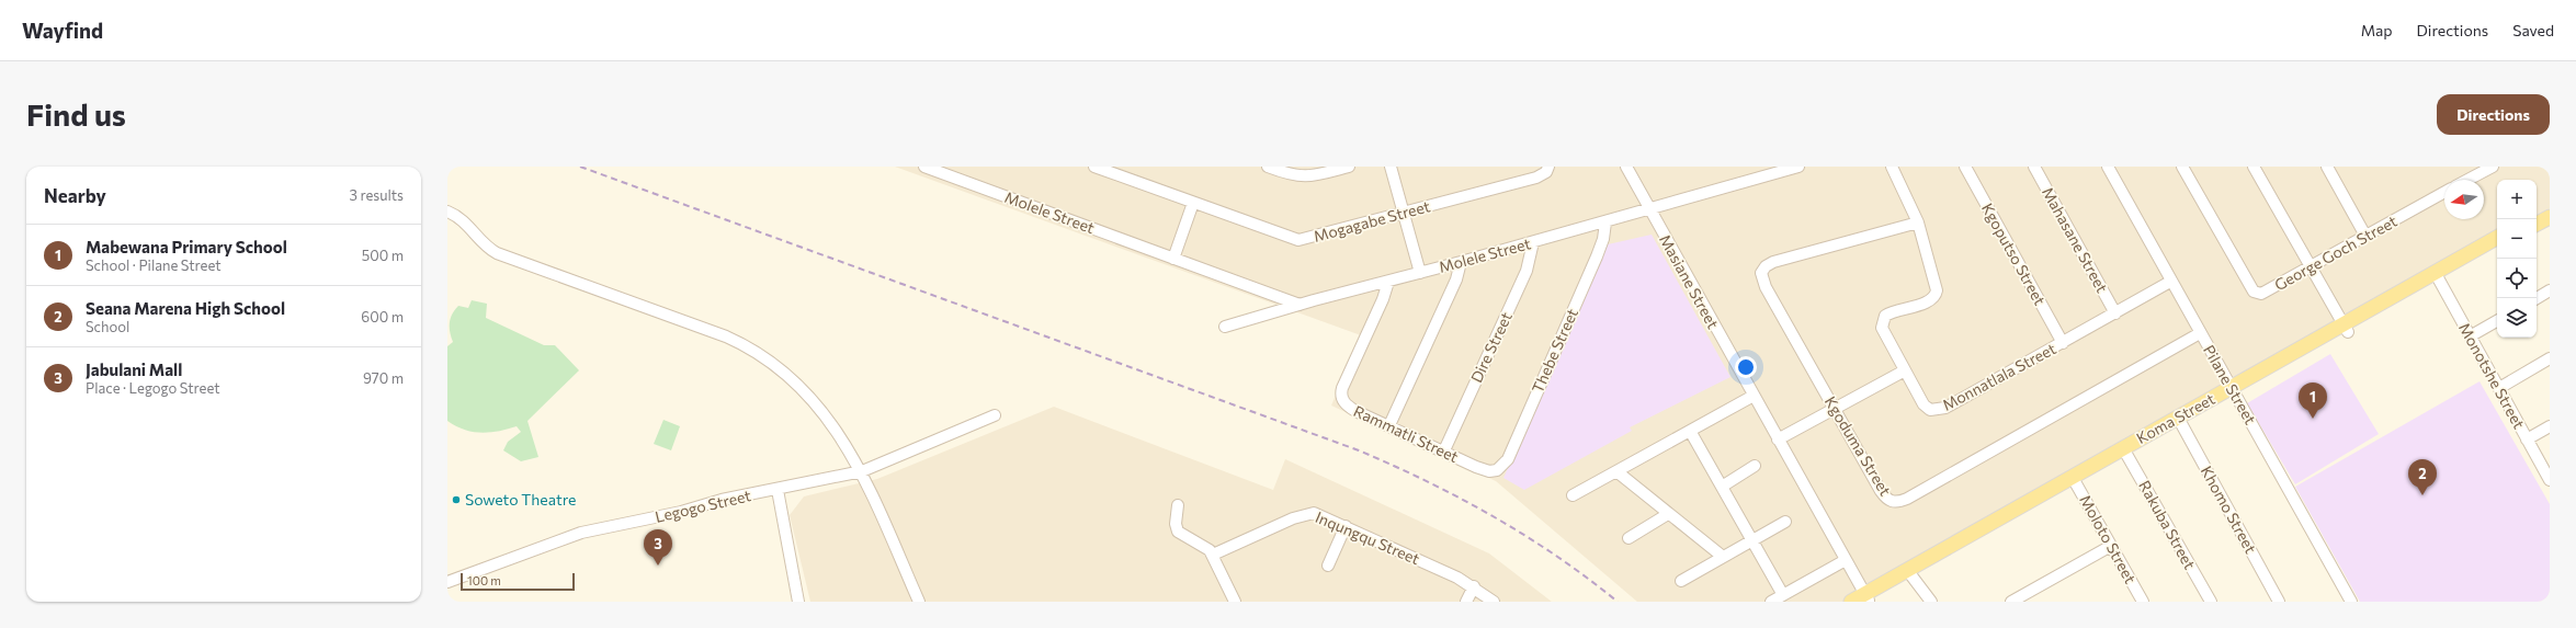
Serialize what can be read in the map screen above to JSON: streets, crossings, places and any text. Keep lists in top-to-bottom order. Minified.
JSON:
{"streets":{"main road":["Koma Street"],"street":["Molele Street","Mogagabe Street","Mahasane Street","George Goch Street","Kgoputso Street","Masiane Street","Dire Street","Thebe Street","Monotshe Street","Monnatlala Street","Pilane Street","Rammatli Street","Kgoduma Street","Legogo Street","Khomo Street","Rakuba Street","Inqungqu Street","Moloto Street"]},"crossings":[["Molele Street","Masiane Street"],["Molele Street","Dire Street"],["Molele Street","Thebe Street"],["Molele Street","Rammatli Street"],["Mahasane Street","Monnatlala Street"],["Kgoputso Street","Monnatlala Street"],["Masiane Street","Koma Street"],["Dire Street","Rammatli Street"],["Thebe Street","Rammatli Street"],["Monotshe Street","Koma Street"],["Monnatlala Street","Pilane Street"],["Monnatlala Street","Kgoduma Street"],["Pilane Street","Koma Street"],["Pilane Street","Kgoduma Street"],["Koma Street","Khomo Street"],["Koma Street","Rakuba Street"],["Koma Street","Moloto Street"]],"places":["Soweto Theatre"],"scale_bar":"100 m","north":"left","page":{"header":"Wayfind","nav":["Map","Directions","Saved"],"buttons":"Directions","title":"Find us","heading":["Nearby","3 results"],"map_buttons":["+","−"],"list":[{"mark":"1","name":"Mabewana Primary School","note":"School · Pilane Street","value":"500 m"},{"mark":"2","name":"Seana Marena High School","note":"School","value":"600 m"},{"mark":"3","name":"Jabulani Mall","note":"Place · Legogo Street","value":"970 m"}],"pins":["1","2","3"],"scale":"100 m"}}
